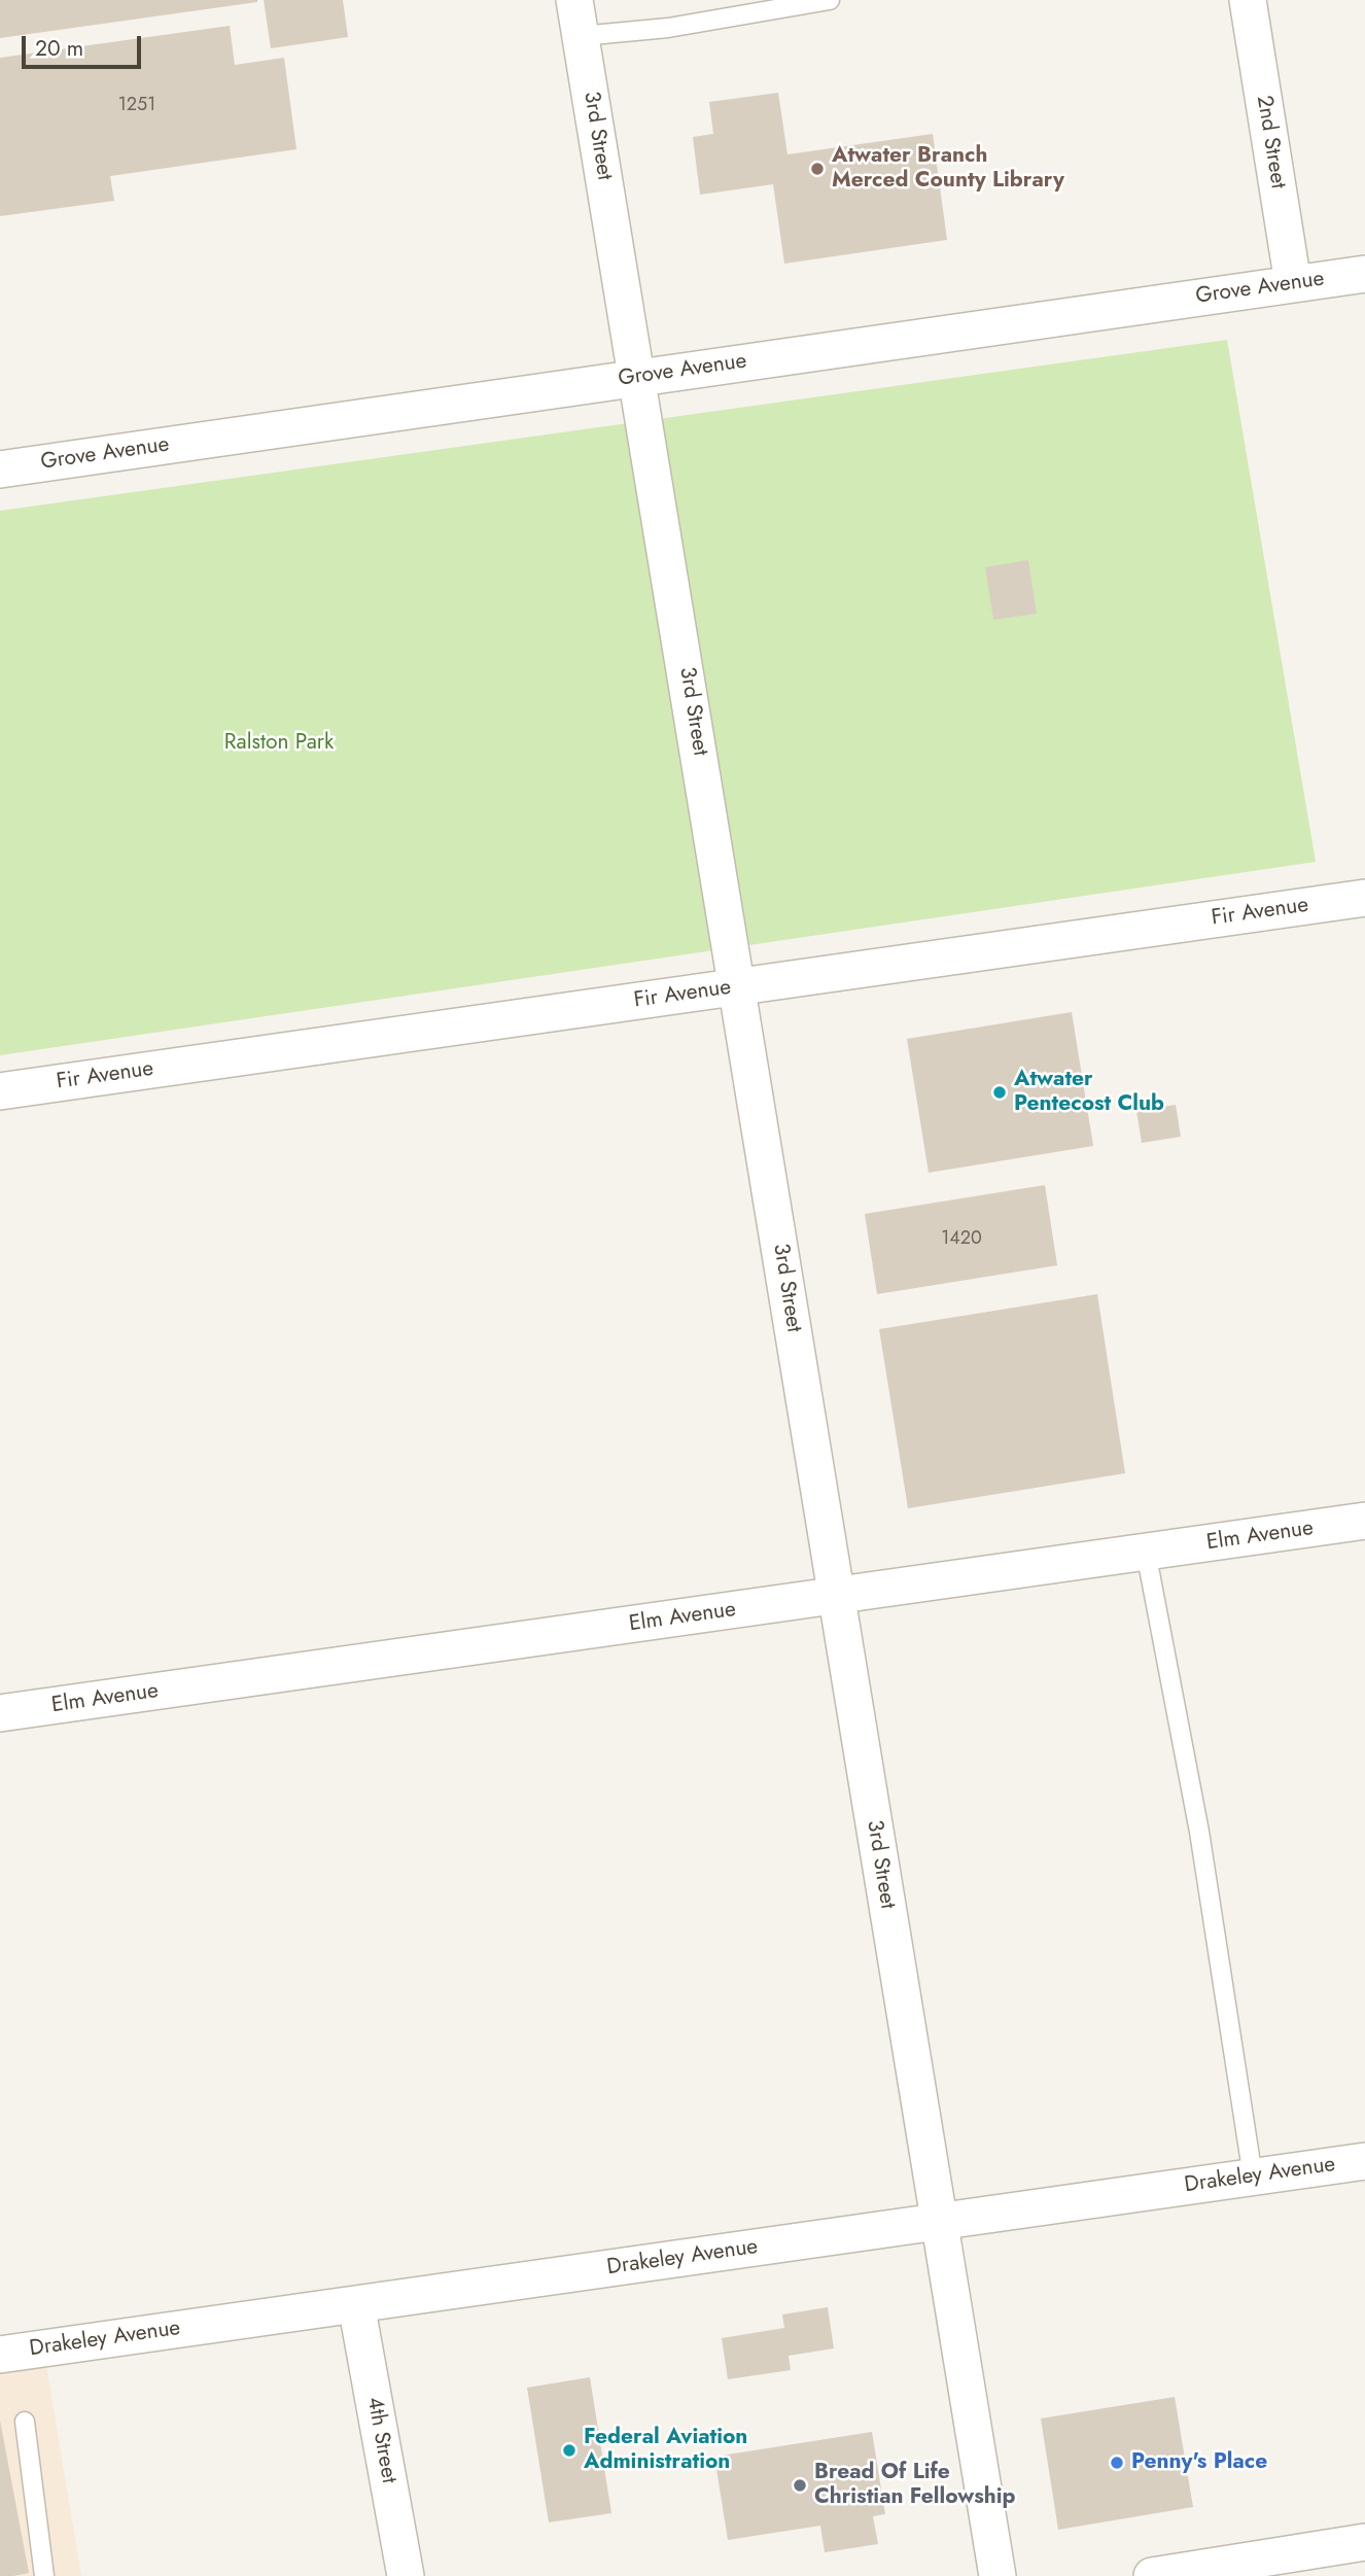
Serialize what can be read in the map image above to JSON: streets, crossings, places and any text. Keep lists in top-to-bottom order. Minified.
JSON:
{"streets":{"street":["3rd Street","2nd Street","Grove Avenue","Fir Avenue","Elm Avenue","Drakeley Avenue","4th Street"]},"crossings":[["3rd Street","Grove Avenue"],["3rd Street","Fir Avenue"],["3rd Street","Elm Avenue"],["3rd Street","Drakeley Avenue"],["2nd Street","Grove Avenue"],["Drakeley Avenue","4th Street"]],"parks":["Ralston Park"],"places":["Atwater Branch Merced County Library","Atwater Pentecost Club","Federal Aviation Administration","Penny's Place","Bread Of Life Christian Fellowship"],"house_numbers":["1251","1420"],"scale_bar":"20 m"}
